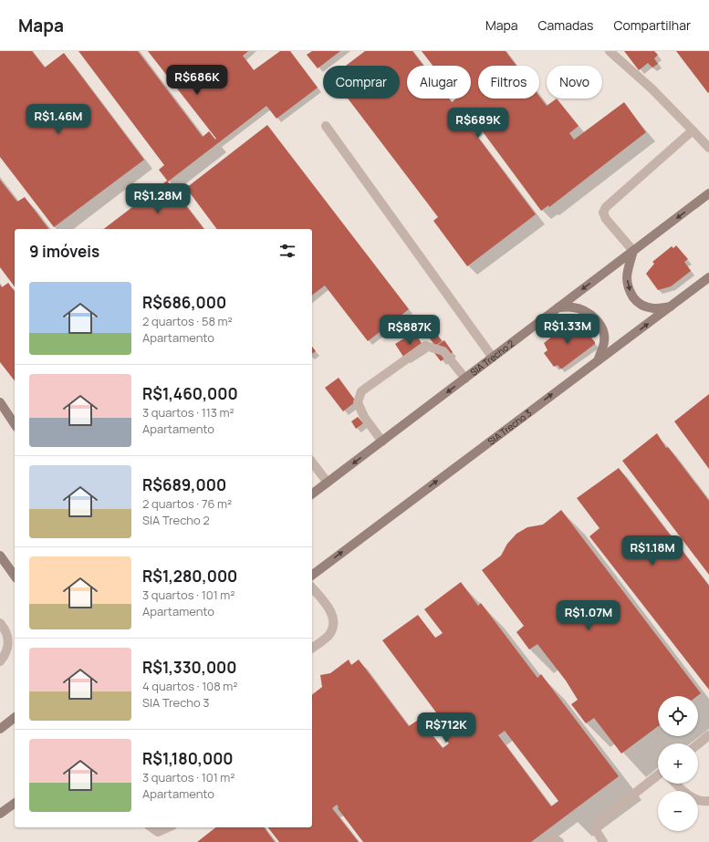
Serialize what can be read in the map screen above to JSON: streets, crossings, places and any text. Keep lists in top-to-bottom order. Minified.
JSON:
{"streets":{"main road":["SIA Trecho 2","SIA Trecho 3"]},"one_way":["SIA Trecho 2","SIA Trecho 3"],"page":{"header":"Mapa","nav":["Mapa","Camadas","Compartilhar"],"price":["R$686K","R$1.46M","R$689K","R$1.28M","R$1.33M","R$887K","R$1.18M","R$1.07M","R$712K"],"chip":["Comprar","Alugar","Filtros","Novo"],"heading":"9 imóveis","list":[{"name":"R$686,000","note":"2 quartos · 58 m² · Apartamento"},{"name":"R$1,460,000","note":"3 quartos · 113 m² · Apartamento"},{"name":"R$689,000","note":"2 quartos · 76 m² · SIA Trecho 2"},{"name":"R$1,280,000","note":"3 quartos · 101 m² · Apartamento"},{"name":"R$1,330,000","note":"4 quartos · 108 m² · SIA Trecho 3"},{"name":"R$1,180,000","note":"3 quartos · 101 m² · Apartamento"}],"map_buttons":["+","−"]}}
